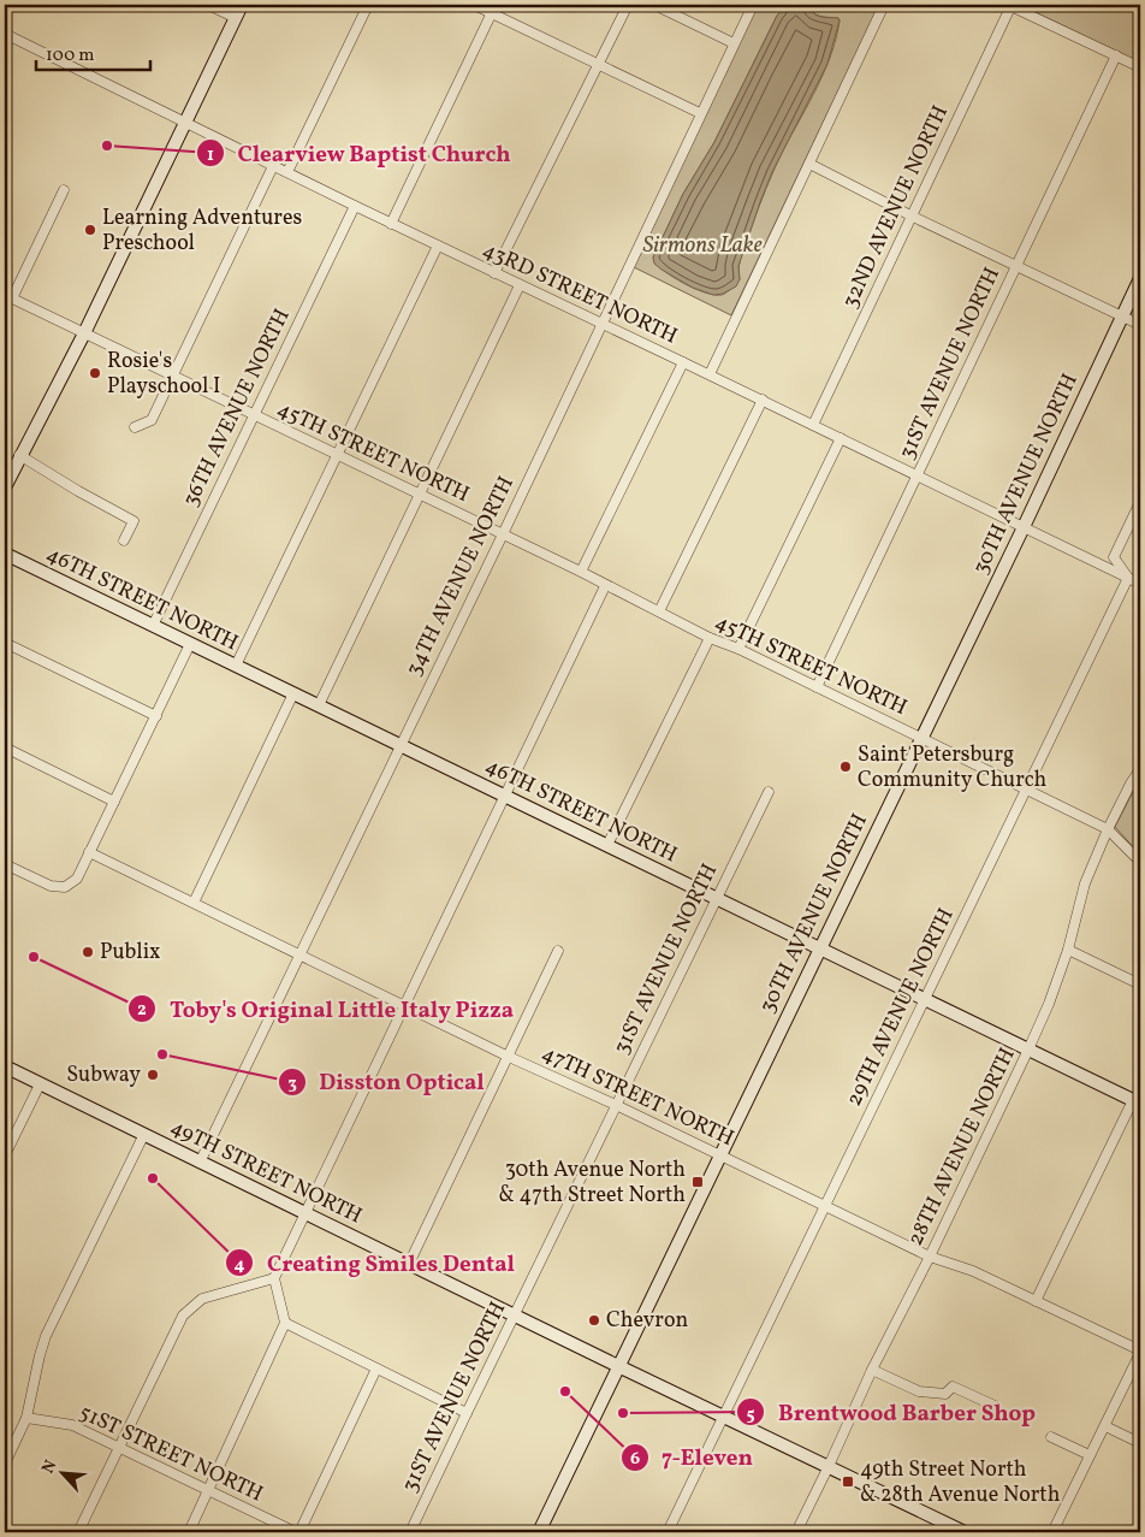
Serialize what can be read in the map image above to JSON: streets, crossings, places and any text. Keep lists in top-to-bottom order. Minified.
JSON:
{"streets":{"street":["32ND AVENUE NORTH","43RD STREET NORTH","31ST AVENUE NORTH","36TH AVENUE NORTH","45TH STREET NORTH","30TH AVENUE NORTH","34TH AVENUE NORTH","46TH STREET NORTH","29TH AVENUE NORTH","47TH STREET NORTH","28TH AVENUE NORTH","49TH STREET NORTH","51ST STREET NORTH"]},"crossings":[["32ND AVENUE NORTH","43RD STREET NORTH"],["43RD STREET NORTH","31ST AVENUE NORTH"],["43RD STREET NORTH","36TH AVENUE NORTH"],["43RD STREET NORTH","30TH AVENUE NORTH"],["43RD STREET NORTH","34TH AVENUE NORTH"],["43RD STREET NORTH","29TH AVENUE NORTH"],["31ST AVENUE NORTH","45TH STREET NORTH"],["31ST AVENUE NORTH","46TH STREET NORTH"],["31ST AVENUE NORTH","47TH STREET NORTH"],["31ST AVENUE NORTH","49TH STREET NORTH"],["36TH AVENUE NORTH","45TH STREET NORTH"],["36TH AVENUE NORTH","46TH STREET NORTH"],["45TH STREET NORTH","30TH AVENUE NORTH"],["45TH STREET NORTH","34TH AVENUE NORTH"],["45TH STREET NORTH","29TH AVENUE NORTH"],["45TH STREET NORTH","28TH AVENUE NORTH"],["30TH AVENUE NORTH","46TH STREET NORTH"],["30TH AVENUE NORTH","47TH STREET NORTH"],["30TH AVENUE NORTH","49TH STREET NORTH"],["34TH AVENUE NORTH","46TH STREET NORTH"],["34TH AVENUE NORTH","47TH STREET NORTH"],["34TH AVENUE NORTH","49TH STREET NORTH"],["46TH STREET NORTH","29TH AVENUE NORTH"],["46TH STREET NORTH","28TH AVENUE NORTH"],["29TH AVENUE NORTH","47TH STREET NORTH"],["29TH AVENUE NORTH","49TH STREET NORTH"],["47TH STREET NORTH","28TH AVENUE NORTH"],["28TH AVENUE NORTH","49TH STREET NORTH"]],"water":["Sirmons Lake"],"places":{"other":["Clearview Baptist Church","Learning Adventures Preschool","Rosie's Playschool I","Saint Petersburg Community Church","Publix","Toby's Original Little Italy Pizza","Disston Optical","Subway","Creating Smiles Dental","Chevron","7-Eleven","Brentwood Barber Shop"],"transit":["30th Avenue North & 47th Street North","49th Street North & 28th Avenue North"]},"scale_bar":"100 m","north":"top left"}
